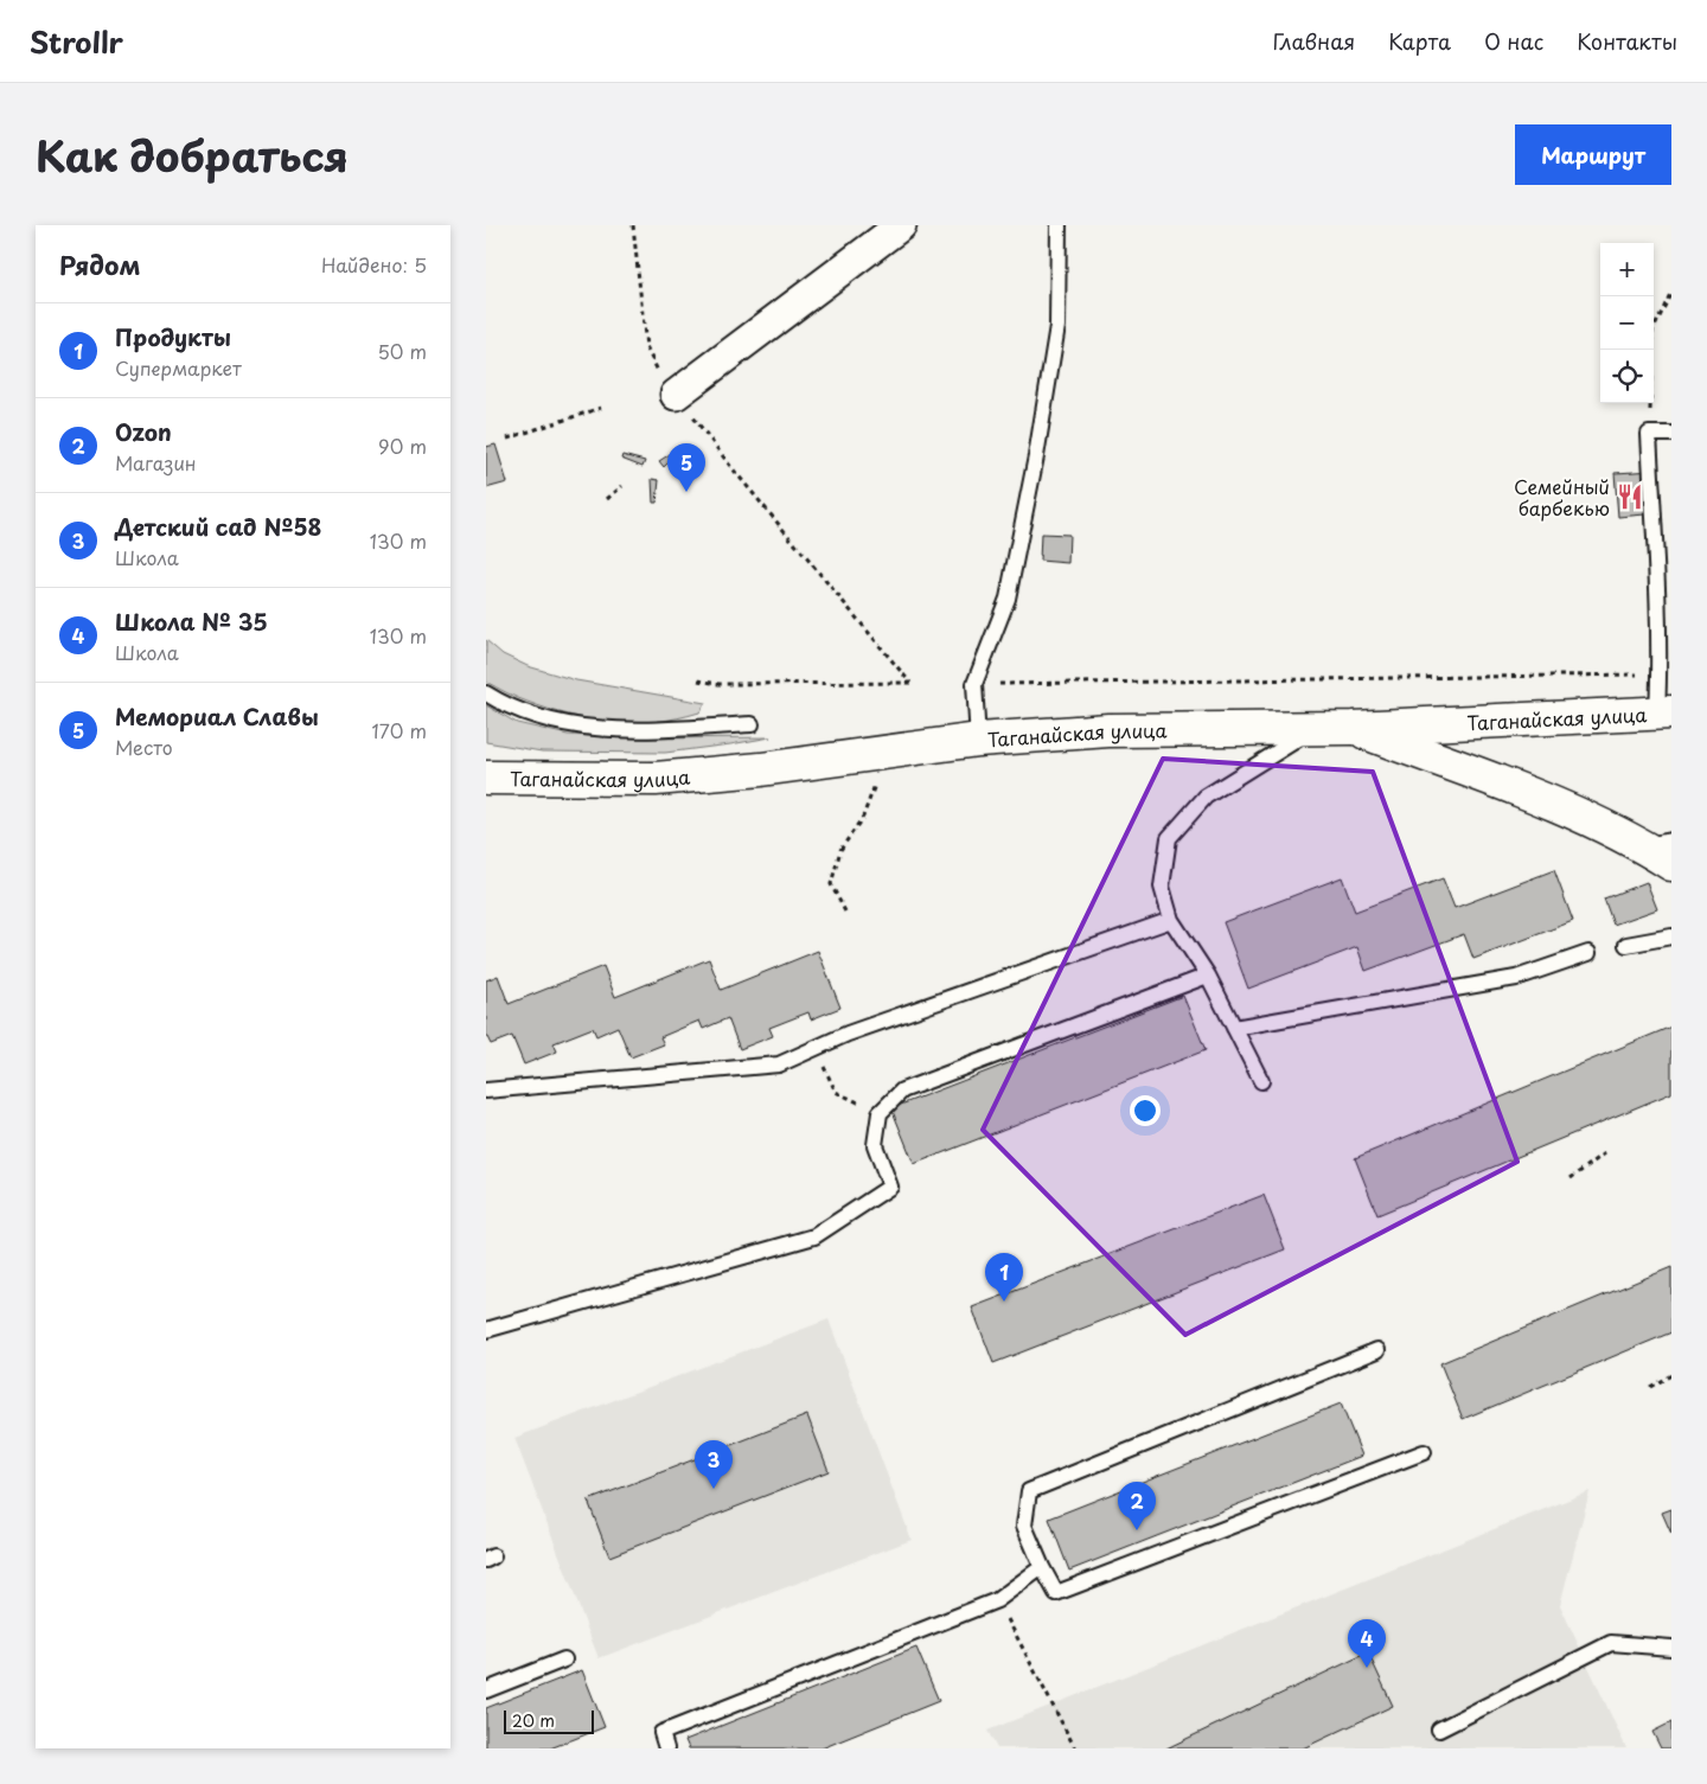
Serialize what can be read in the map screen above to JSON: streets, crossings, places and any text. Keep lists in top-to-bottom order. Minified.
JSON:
{"streets":{"main road":["Таганайская улица"]},"places":{"restaurant":["Семейный барбекью"]},"scale_bar":"20 m","page":{"header":"Strollr","nav":["Главная","Карта","О нас","Контакты"],"title":"Как добраться","buttons":"Маршрут","heading":["Рядом","Найдено: 5"],"map_buttons":["+","−"],"list":[{"mark":"1","name":"Продукты","note":"Супермаркет","value":"50 m"},{"mark":"2","name":"Ozon","note":"Магазин","value":"90 m"},{"mark":"3","name":"Детский сад №58","note":"Школа","value":"130 m"},{"mark":"4","name":"Школа № 35","note":"Школа","value":"130 m"},{"mark":"5","name":"Мемориал Славы","note":"Место","value":"170 m"}],"pins":["5","1","3","2","4"],"scale":"20 m"}}
